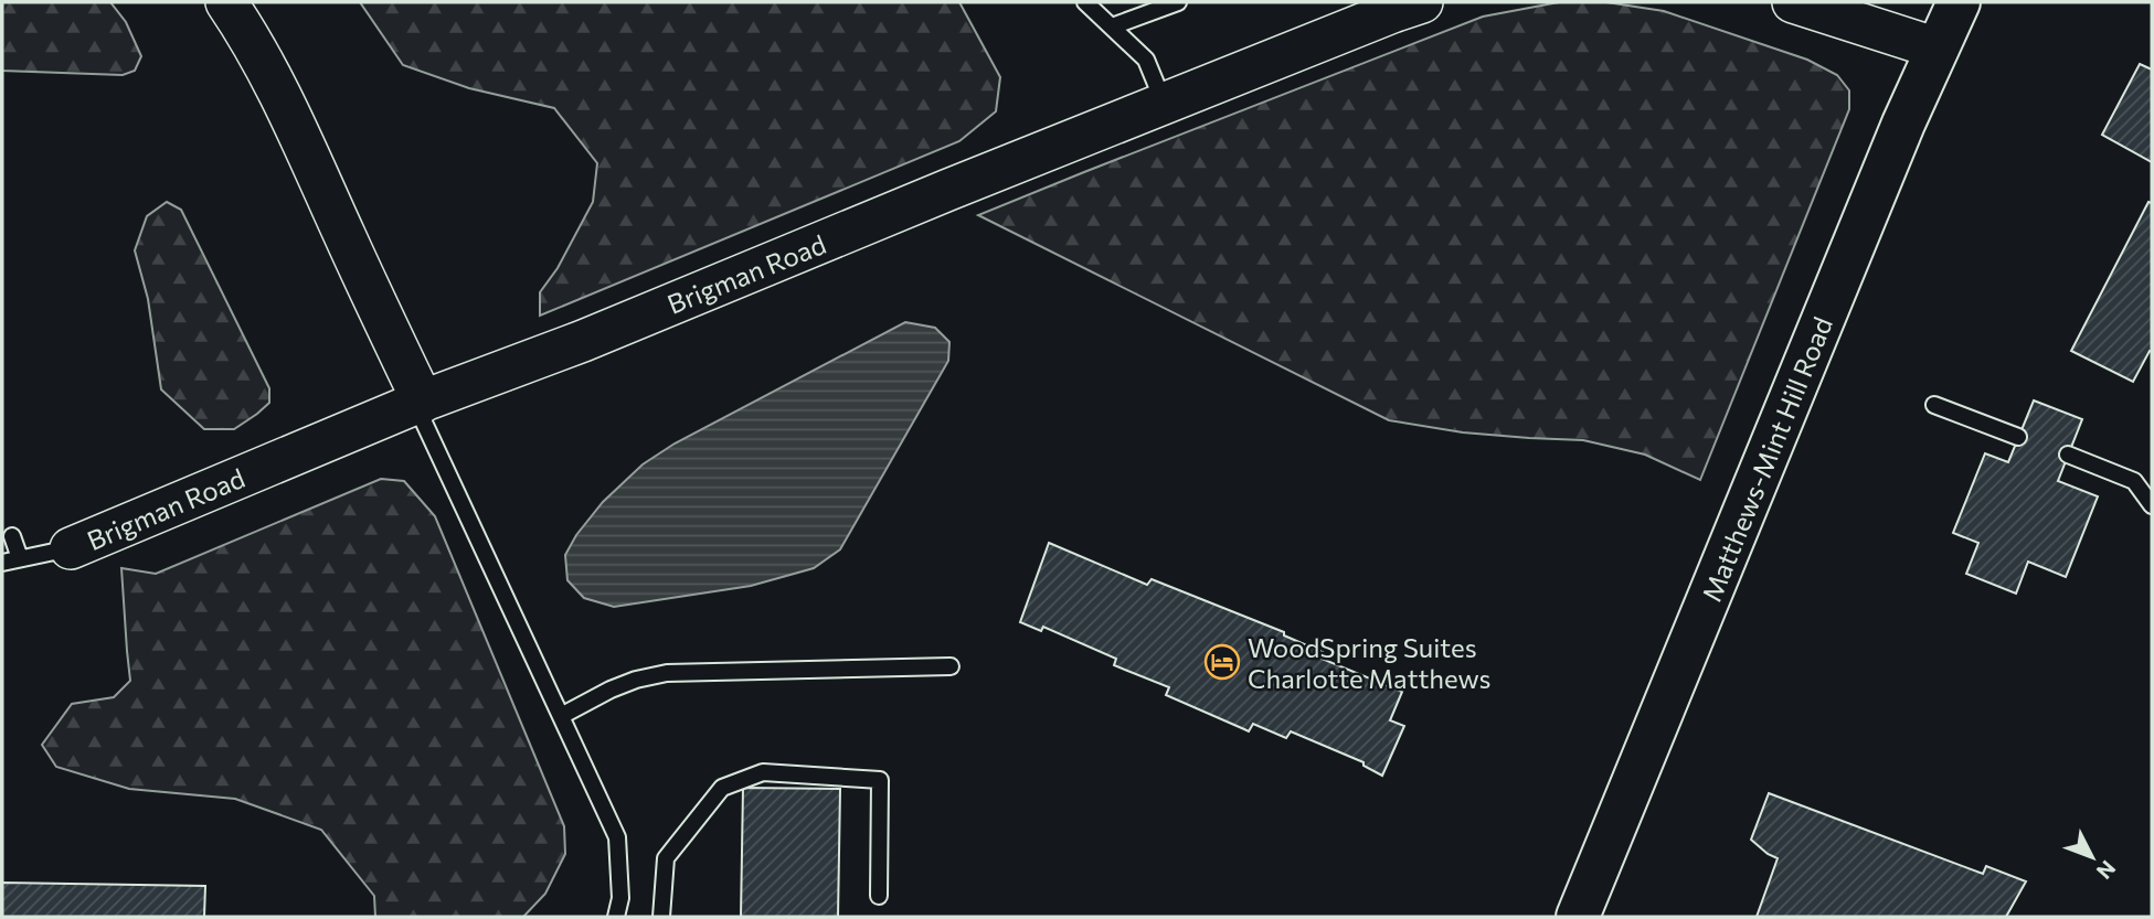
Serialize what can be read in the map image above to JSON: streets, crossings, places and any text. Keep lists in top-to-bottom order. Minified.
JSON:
{"streets":{"main road":["Matthews-Mint Hill Road"],"street":["Brigman Road"]},"places":{"hotel":["WoodSpring Suites Charlotte Matthews"]},"north":"bottom right"}
